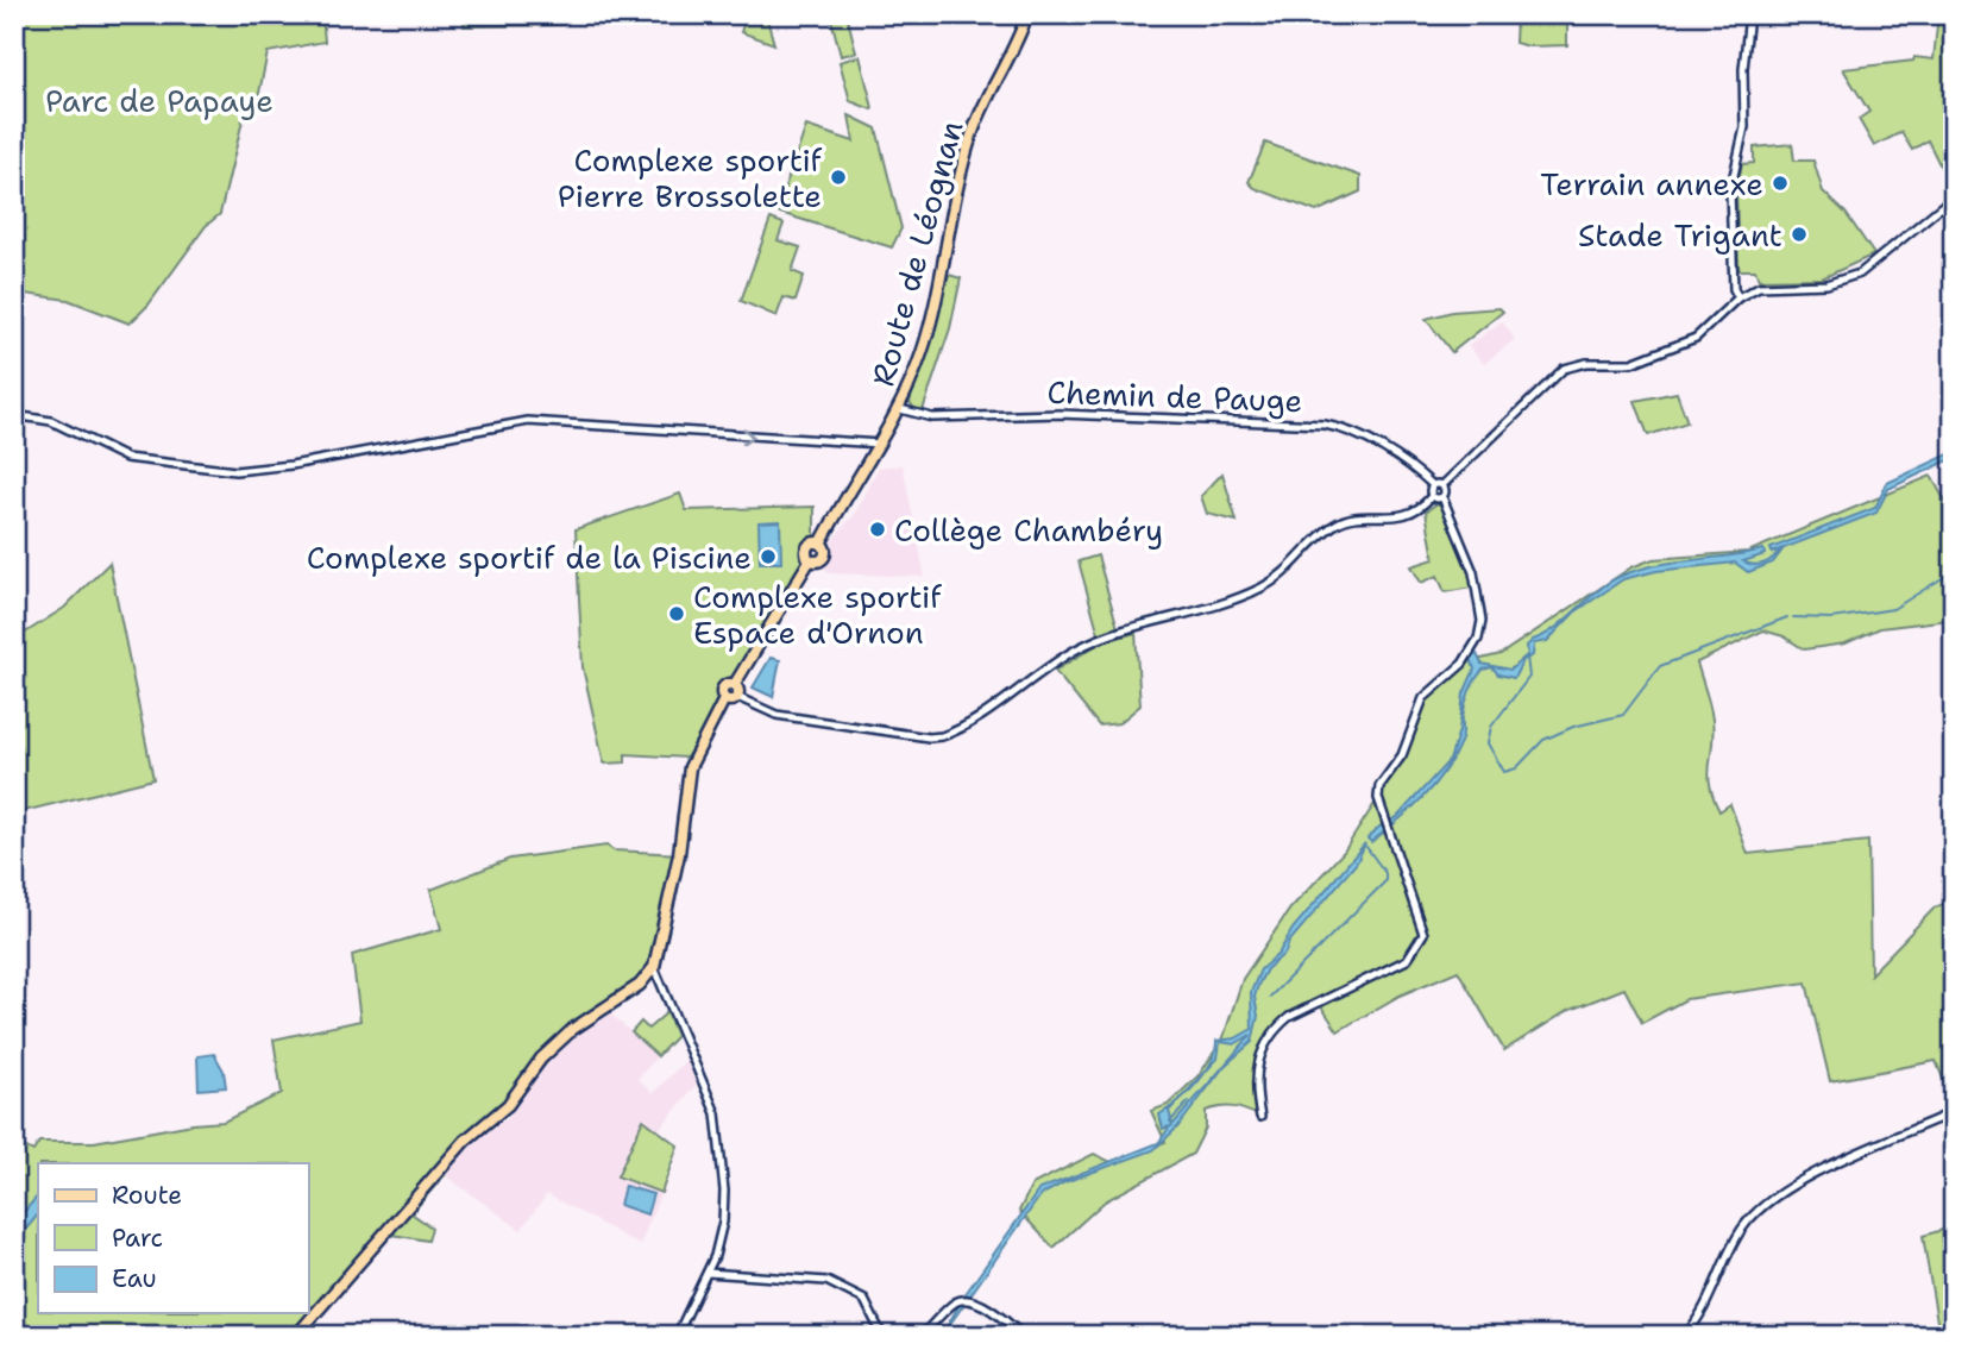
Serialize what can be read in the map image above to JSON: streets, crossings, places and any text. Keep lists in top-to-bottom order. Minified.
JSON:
{"streets":{"main road":["Route de Léognan"],"street":["Chemin de Pauge"]},"crossings":[["Route de Léognan","Chemin de Pauge"]],"parks":["Parc de Papaye"],"places":["Complexe sportif Pierre Brossolette","Terrain annexe","Stade Trigant","Collège Chambéry","Complexe sportif de la Piscine","Complexe sportif Espace d'Ornon"],"legend":["Route","Parc","Eau"]}
